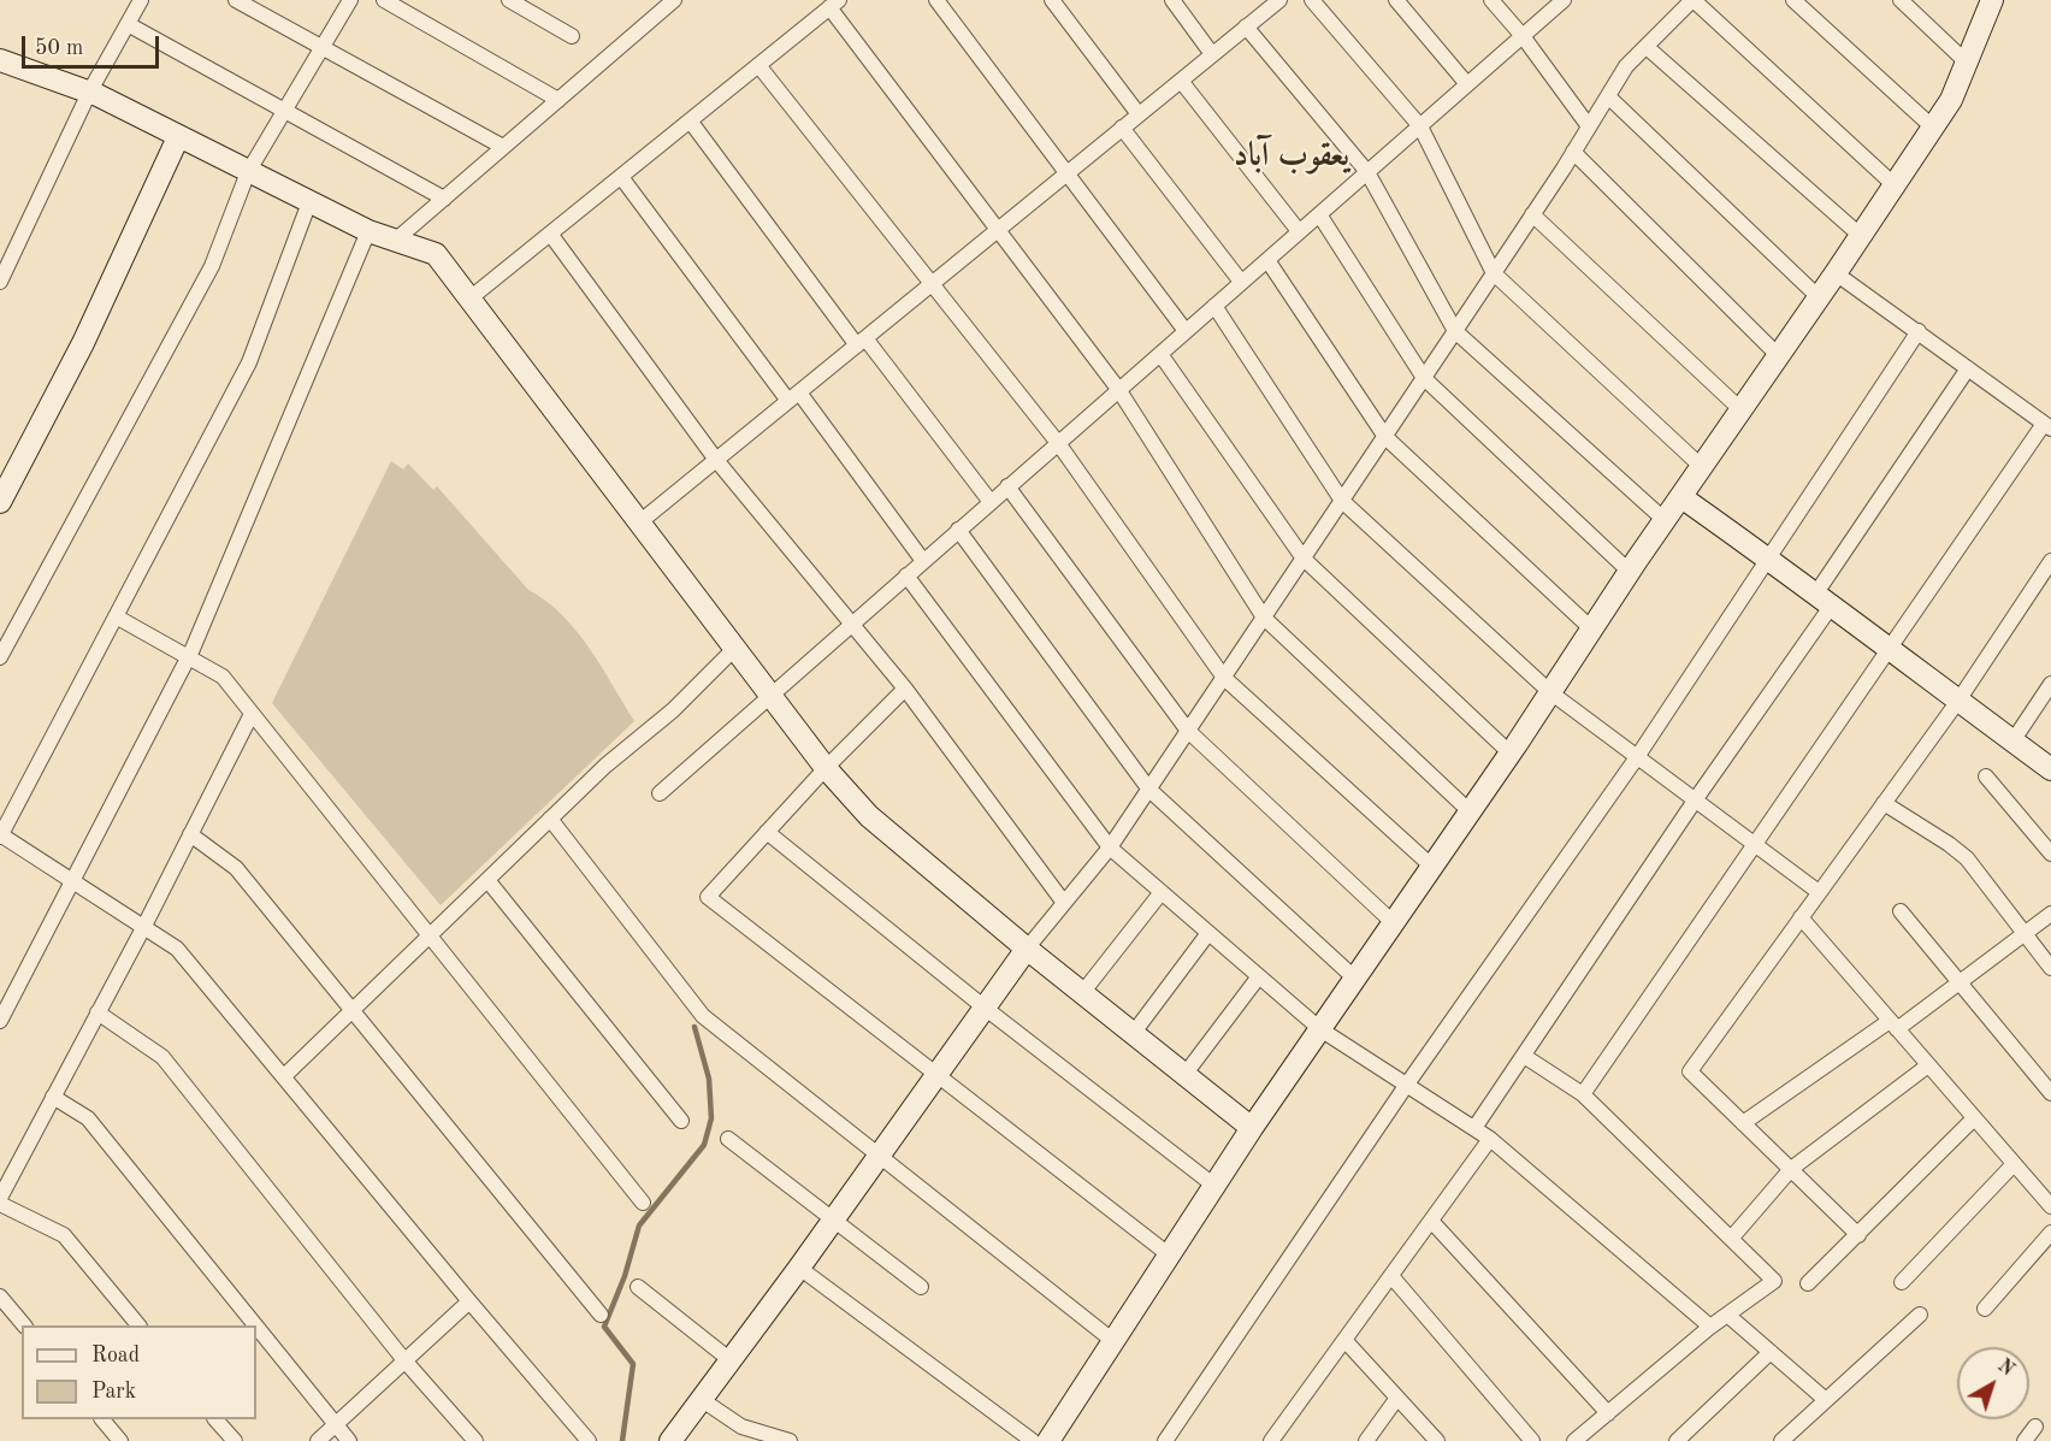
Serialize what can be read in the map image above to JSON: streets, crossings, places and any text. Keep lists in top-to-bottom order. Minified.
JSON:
{"districts":["یعقوب آباد"],"legend":["Road","Park"],"scale_bar":"50 m","north":"top right"}
